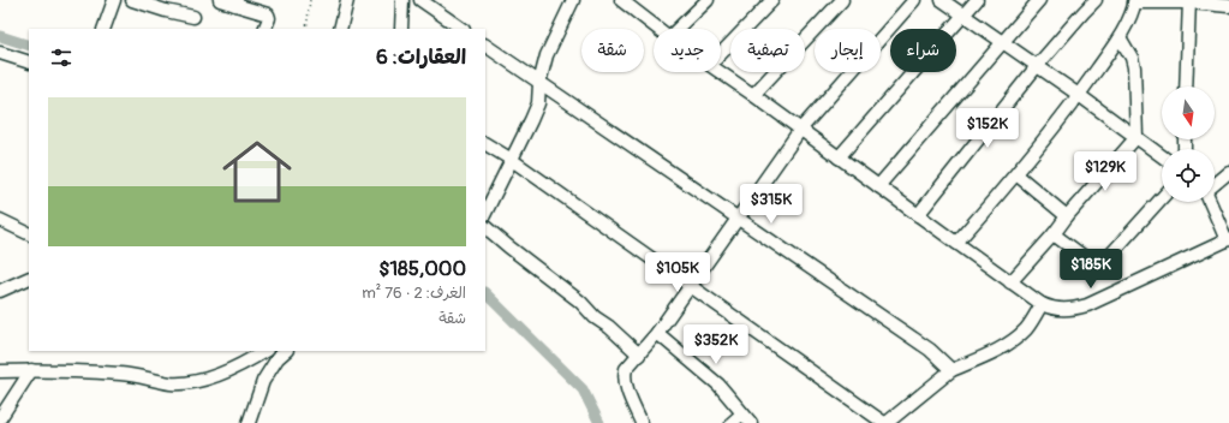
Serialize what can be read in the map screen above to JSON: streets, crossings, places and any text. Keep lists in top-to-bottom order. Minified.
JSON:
{"north":"bottom","page":{"chip":["شراء","إيجار","تصفية","جديد","شقة"],"heading":"العقارات: 6","list":[{"name":"$185,000","note":"الغرف: 2 · 76 m² · شقة"}],"price":["$152K","$129K","$315K","$185K","$105K","$352K"]}}
